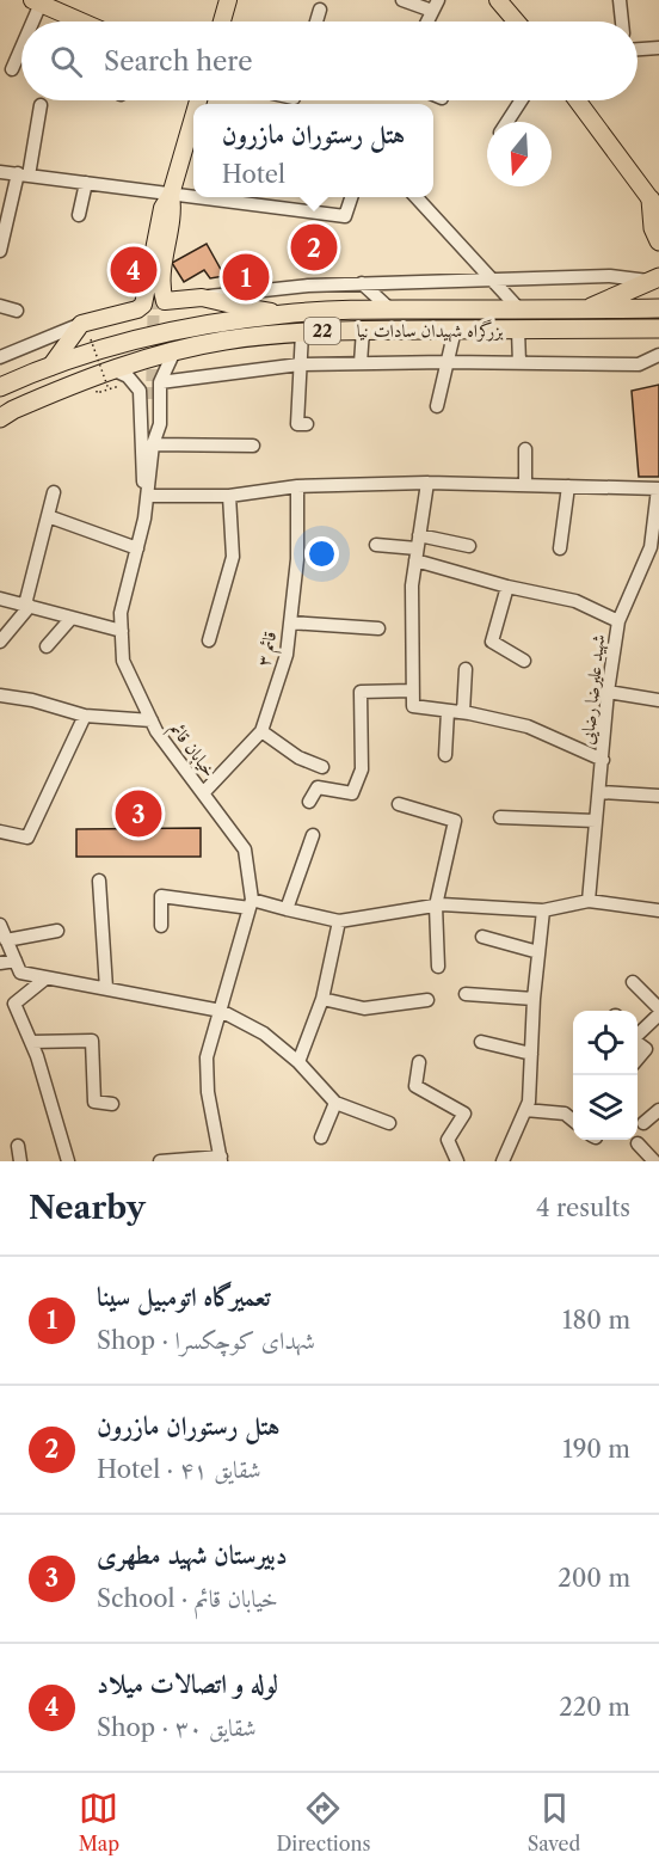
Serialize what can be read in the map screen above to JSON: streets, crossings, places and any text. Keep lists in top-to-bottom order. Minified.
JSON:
{"streets":{"highway":["بزرگراه شهیدان سادات نیا","22"],"street":["قائم ۳","شهید علیرضا رضایی","خیابان قائم"]},"crossings":[["بزرگراه شهیدان سادات نیا","خیابان قائم"],["قائم ۳","خیابان قائم"]],"north":"bottom","page":{"search":"Search here","popup":["هتل رستوران مازرون","Hotel"],"pins":["2","4","1","3"],"heading":["Nearby","4 results"],"list":[{"mark":"1","name":"تعمیرگاه اتومبیل سینا","note":"Shop · شهدای کوچکسرا","value":"180 m"},{"mark":"2","name":"هتل رستوران مازرون","note":"Hotel · شقایق ۴۱","value":"190 m"},{"mark":"3","name":"دبیرستان شهید مطهری","note":"School · خیابان قائم","value":"200 m"},{"mark":"4","name":"لوله و اتصالات میلاد","note":"Shop · شقایق ۳۰","value":"220 m"}],"nav":["Map","Directions","Saved"]}}
